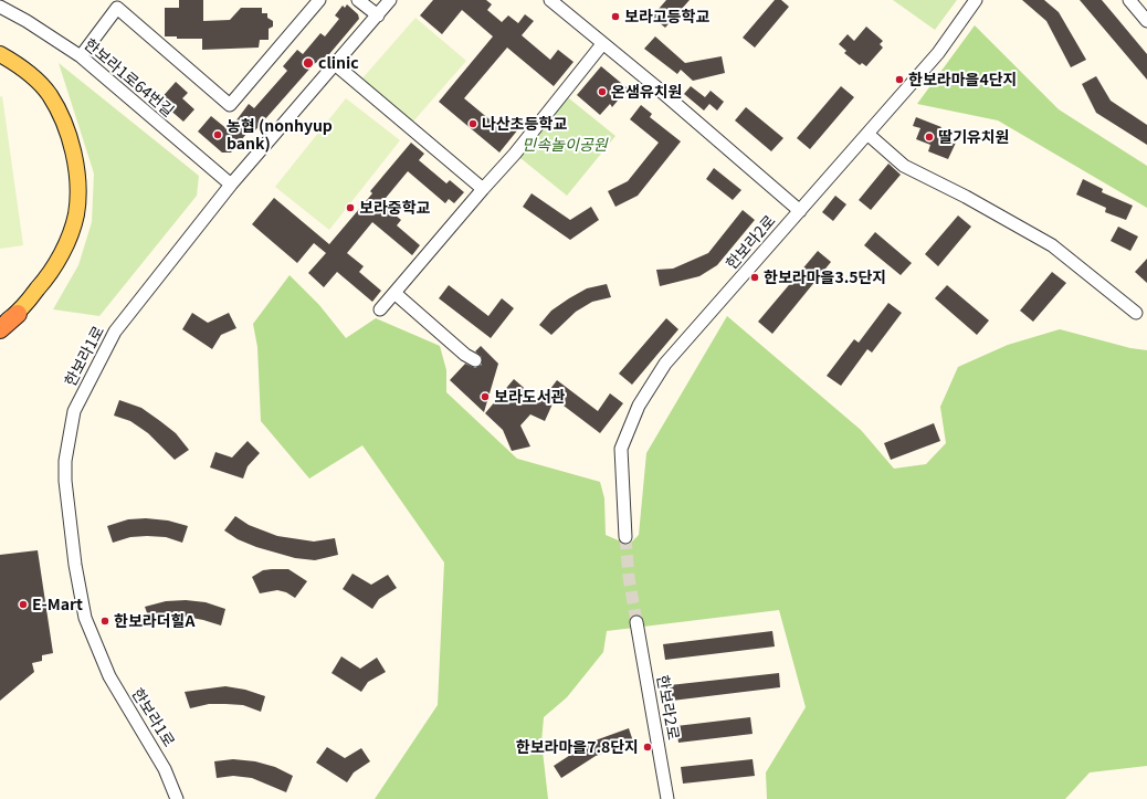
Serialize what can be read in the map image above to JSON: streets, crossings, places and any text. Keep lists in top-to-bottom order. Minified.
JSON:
{"streets":{"street":["한보라1로64번길","한보라2로","한보라1로"]},"crossings":[["한보라1로64번길","한보라1로"]],"parks":["민속놀이공원"],"places":["보라고등학교","clinic","한보라마을4단지","온샘유치원","나산초등학교","농협 (nonhyup bank)","딸기유치원","보라중학교","한보라마을3.5단지","보라도서관","E-Mart","한보라더힐A","한보라마을7.8단지"]}
